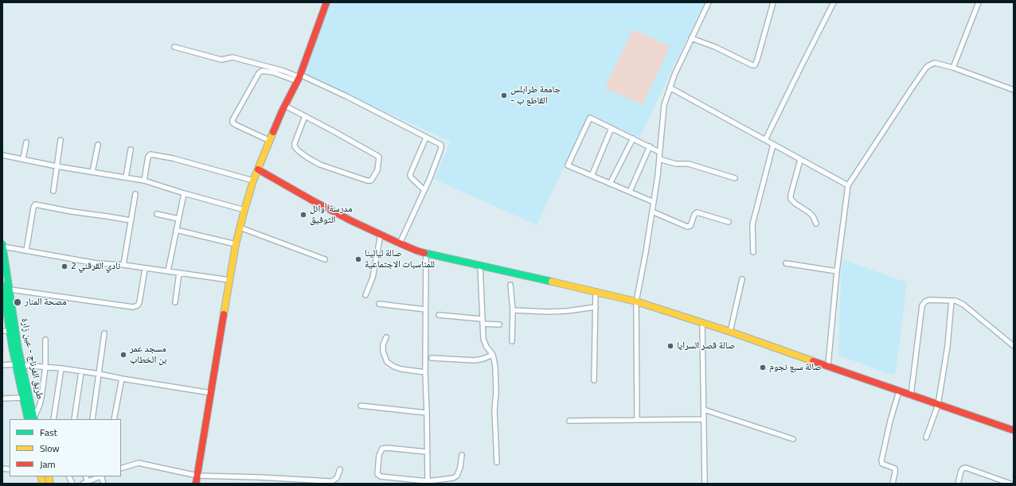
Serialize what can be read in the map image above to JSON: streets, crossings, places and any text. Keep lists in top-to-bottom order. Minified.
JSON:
{"streets":{"street":["طريق الفرناج - عين زارة"]},"places":["جامعة طرابلس - القاطع ب","مدرسة أوائل التوفيق","صالة ليالينا للمناسبات الاجتماعية","نادي القرقني 2","مصحة المنار","صالة قصر السرايا","مسجد عمر بن الخطاب","صالة سبع نجوم"],"legend":["Fast","Slow","Jam"]}
